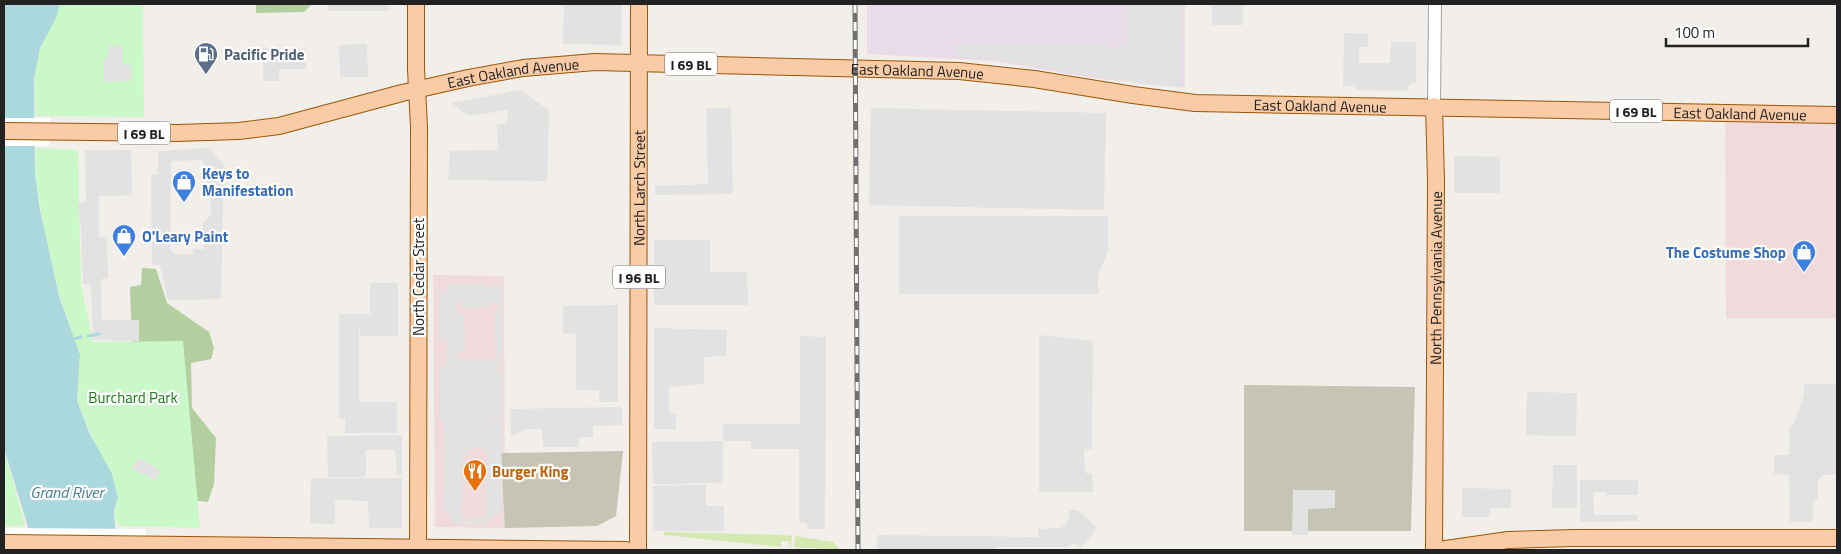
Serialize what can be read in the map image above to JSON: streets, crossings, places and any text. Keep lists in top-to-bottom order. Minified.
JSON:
{"streets":{"main road":["I 69 BL","East Oakland Avenue","North Larch Street","North Cedar Street","I 96 BL","North Pennsylvania Avenue"]},"crossings":[["East Oakland Avenue","North Larch Street"],["East Oakland Avenue","North Cedar Street"],["East Oakland Avenue","North Pennsylvania Avenue"]],"water":["Grand River"],"parks":["Burchard Park"],"places":{"fuel station":["Pacific Pride"],"shop":["Keys to Manifestation","O'Leary Paint","The Costume Shop"],"restaurant":["Burger King"]},"scale_bar":"100 m"}
